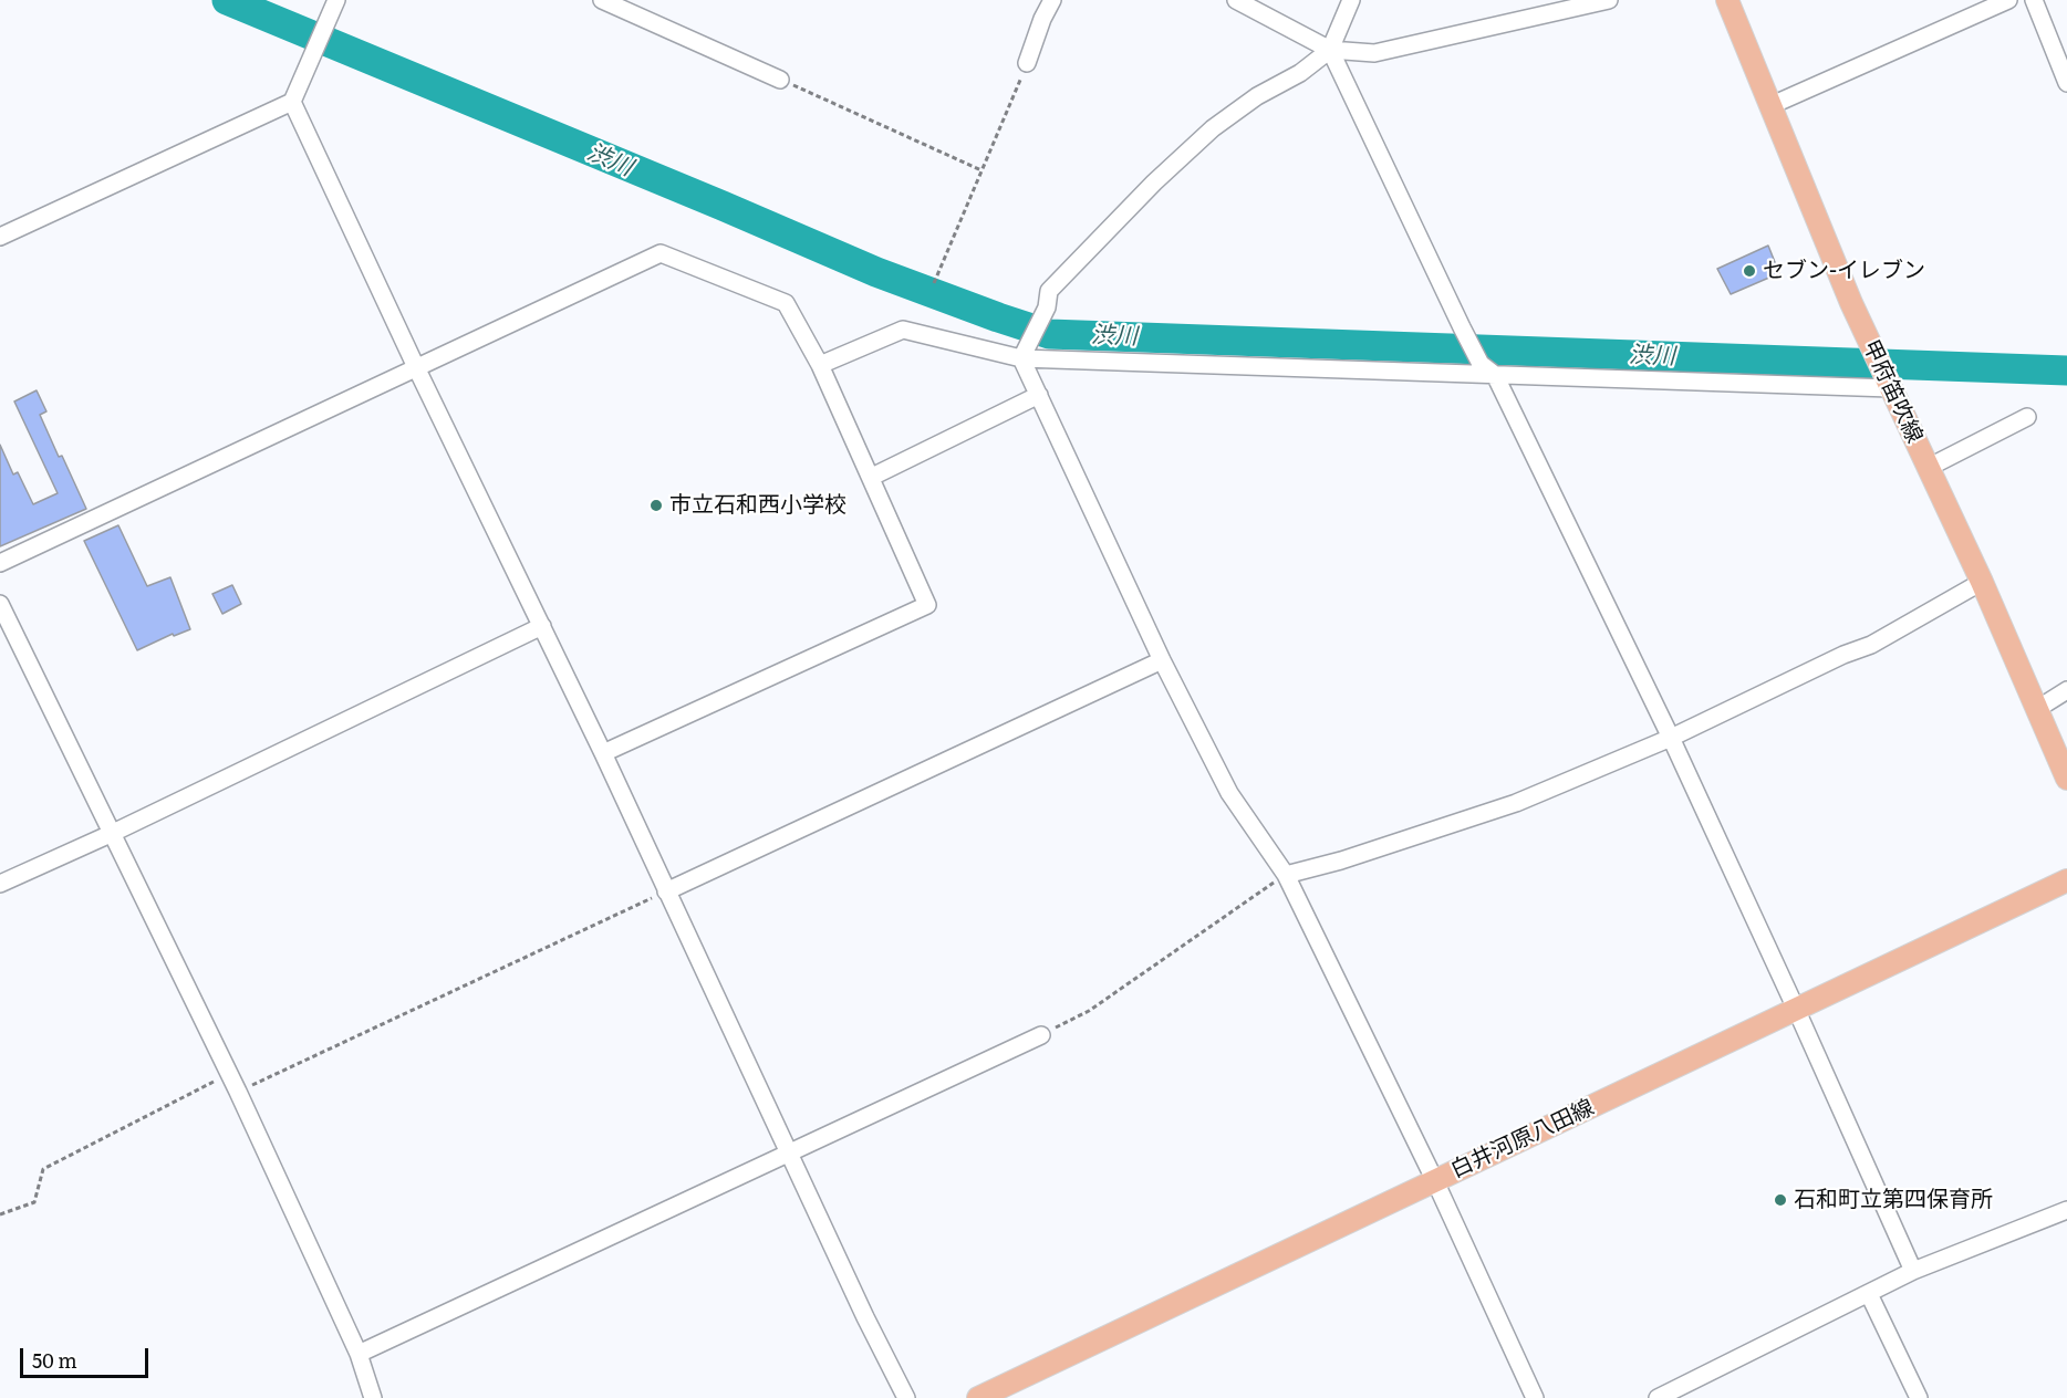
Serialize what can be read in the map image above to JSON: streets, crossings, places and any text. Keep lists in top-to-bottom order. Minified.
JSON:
{"streets":{"main road":["甲府笛吹線","白井河原八田線"]},"water":["渋川"],"places":["セブン-イレブン","市立石和西小学校","石和町立第四保育所"],"scale_bar":"50 m"}
